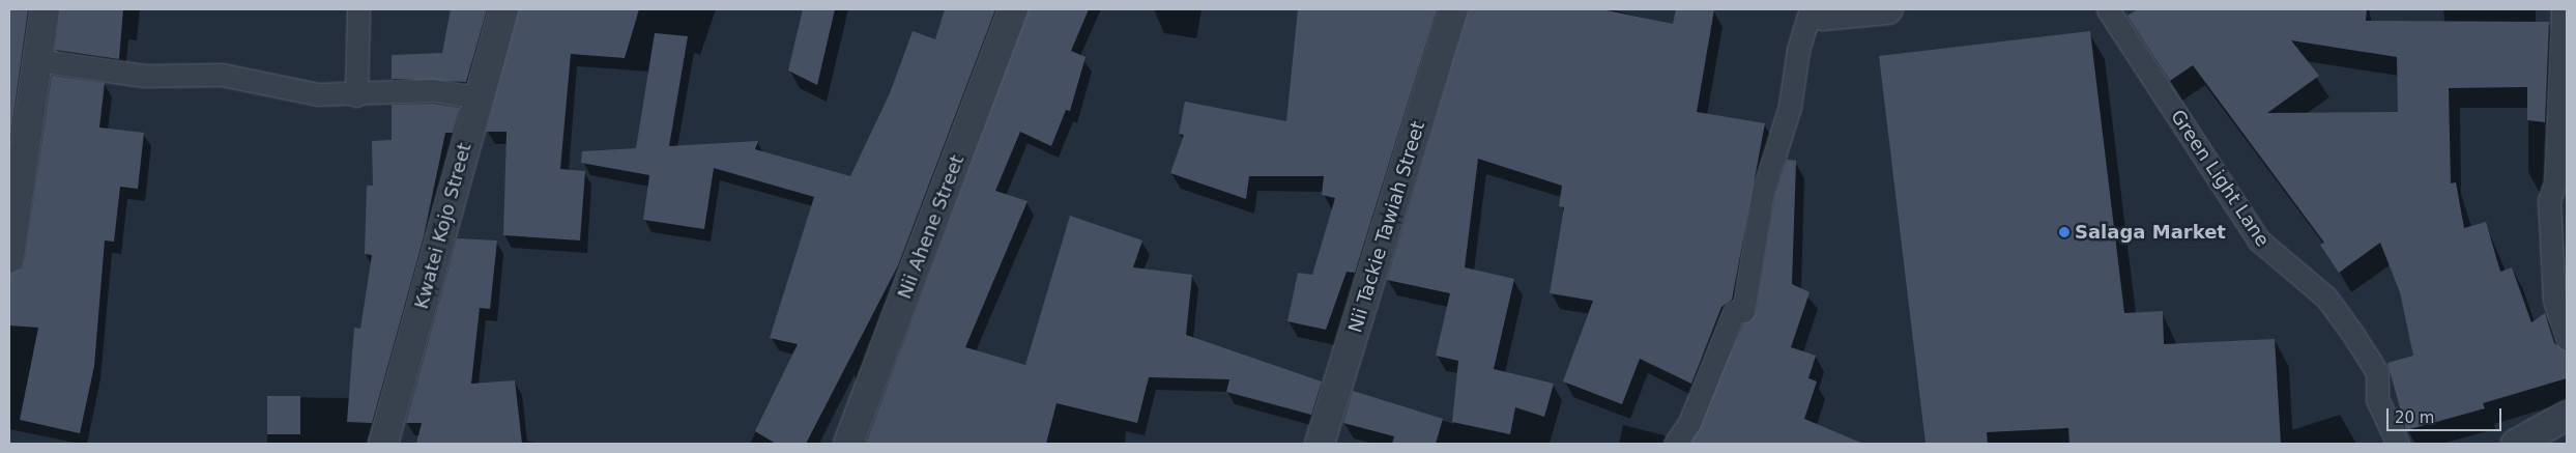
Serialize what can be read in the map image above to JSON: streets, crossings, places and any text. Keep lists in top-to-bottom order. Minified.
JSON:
{"streets":{"street":["Kwatei Kojo Street","Nii Ahene Street","Nii Tackie Tawiah Street"],"lane":["Green Light Lane"]},"places":["Salaga Market"],"scale_bar":"20 m"}
